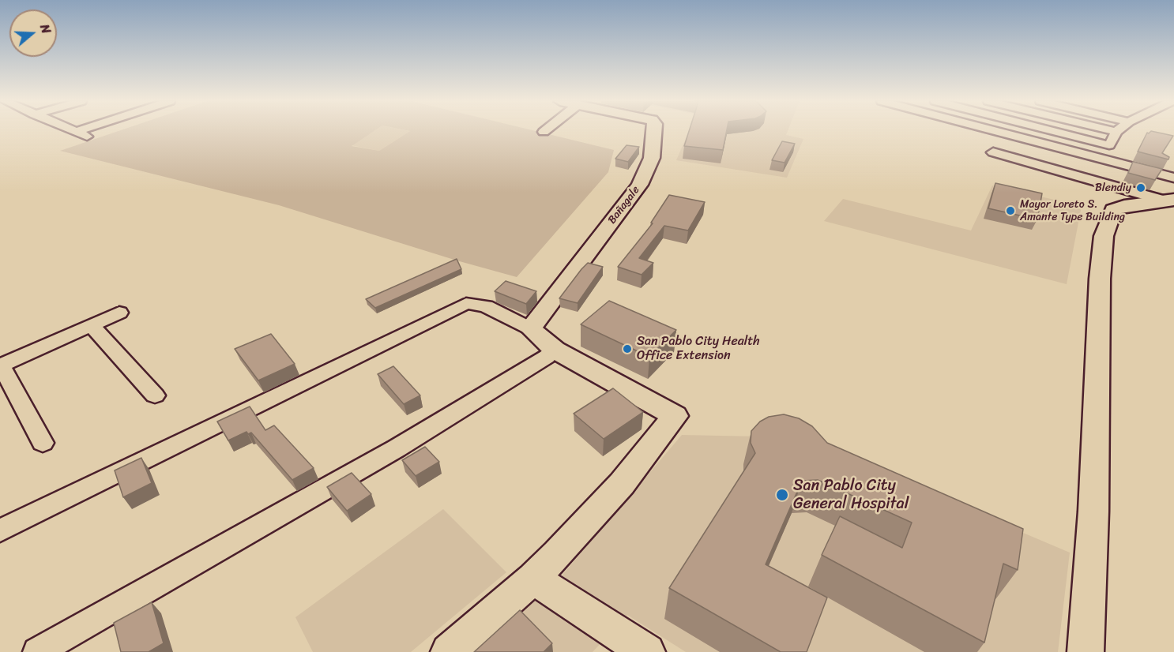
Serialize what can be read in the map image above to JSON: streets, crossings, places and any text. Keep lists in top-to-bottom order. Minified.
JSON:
{"streets":{"street":["Bañagale"]},"places":["Blendiy","Mayor Loreto S. Amante Type Building","San Pablo City Health Office Extension","San Pablo City General Hospital"],"north":"right"}
